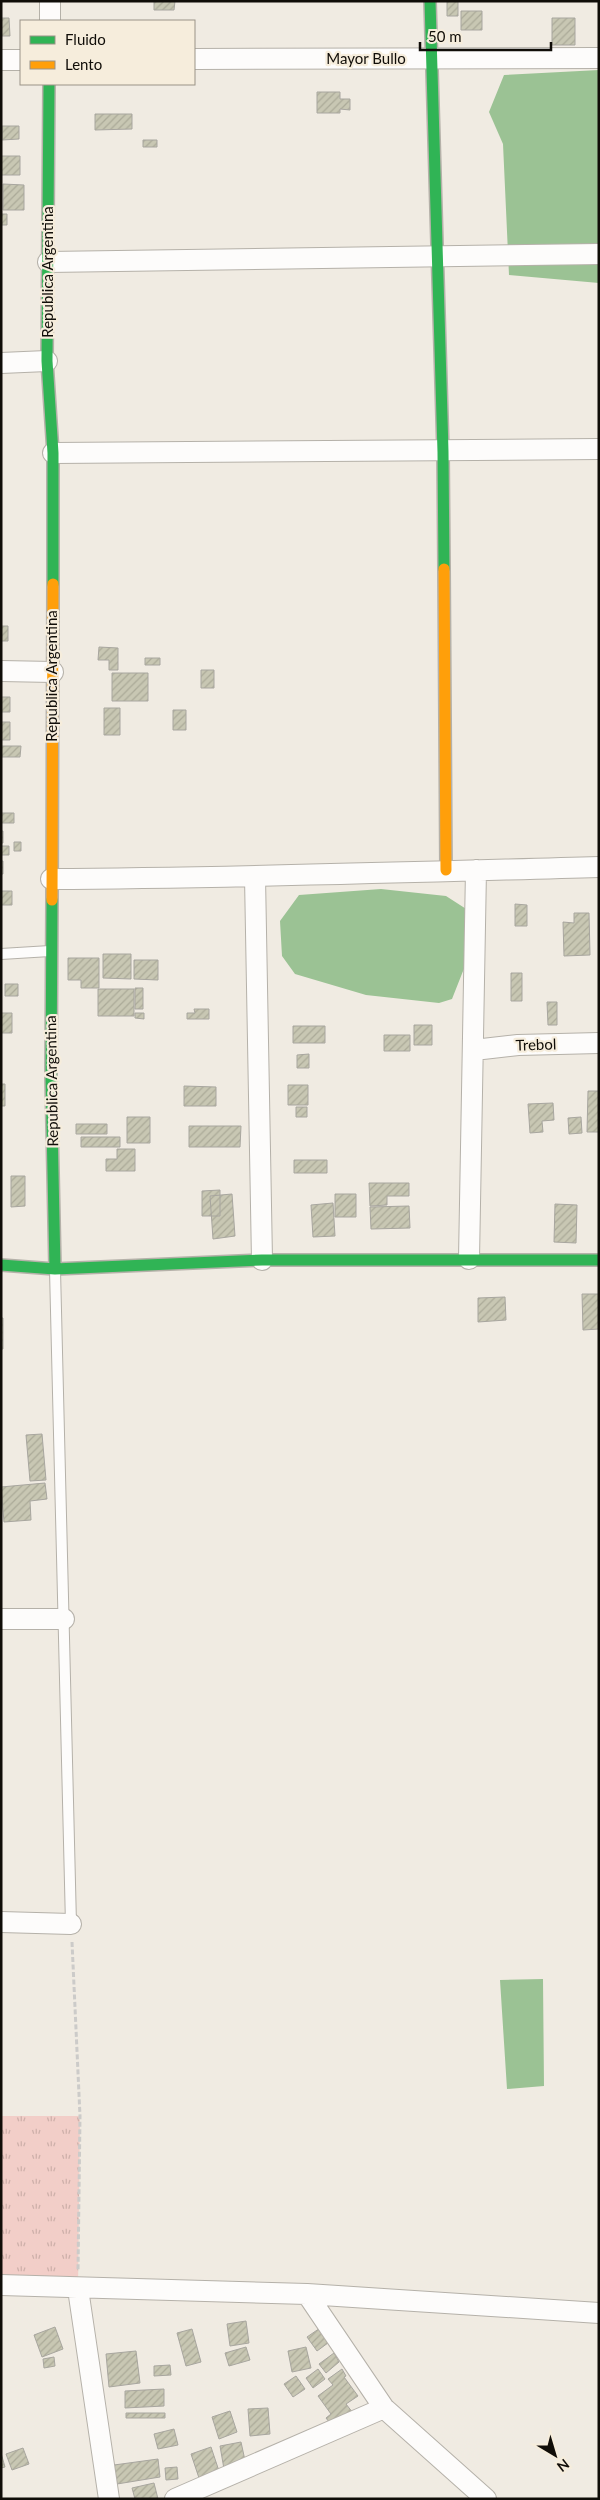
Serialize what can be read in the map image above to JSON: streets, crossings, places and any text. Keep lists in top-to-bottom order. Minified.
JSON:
{"streets":{"street":["Mayor Bullo","Republica Argentina","Trebol"]},"legend":["Fluido","Lento"],"scale_bar":"50 m","north":"bottom right"}
